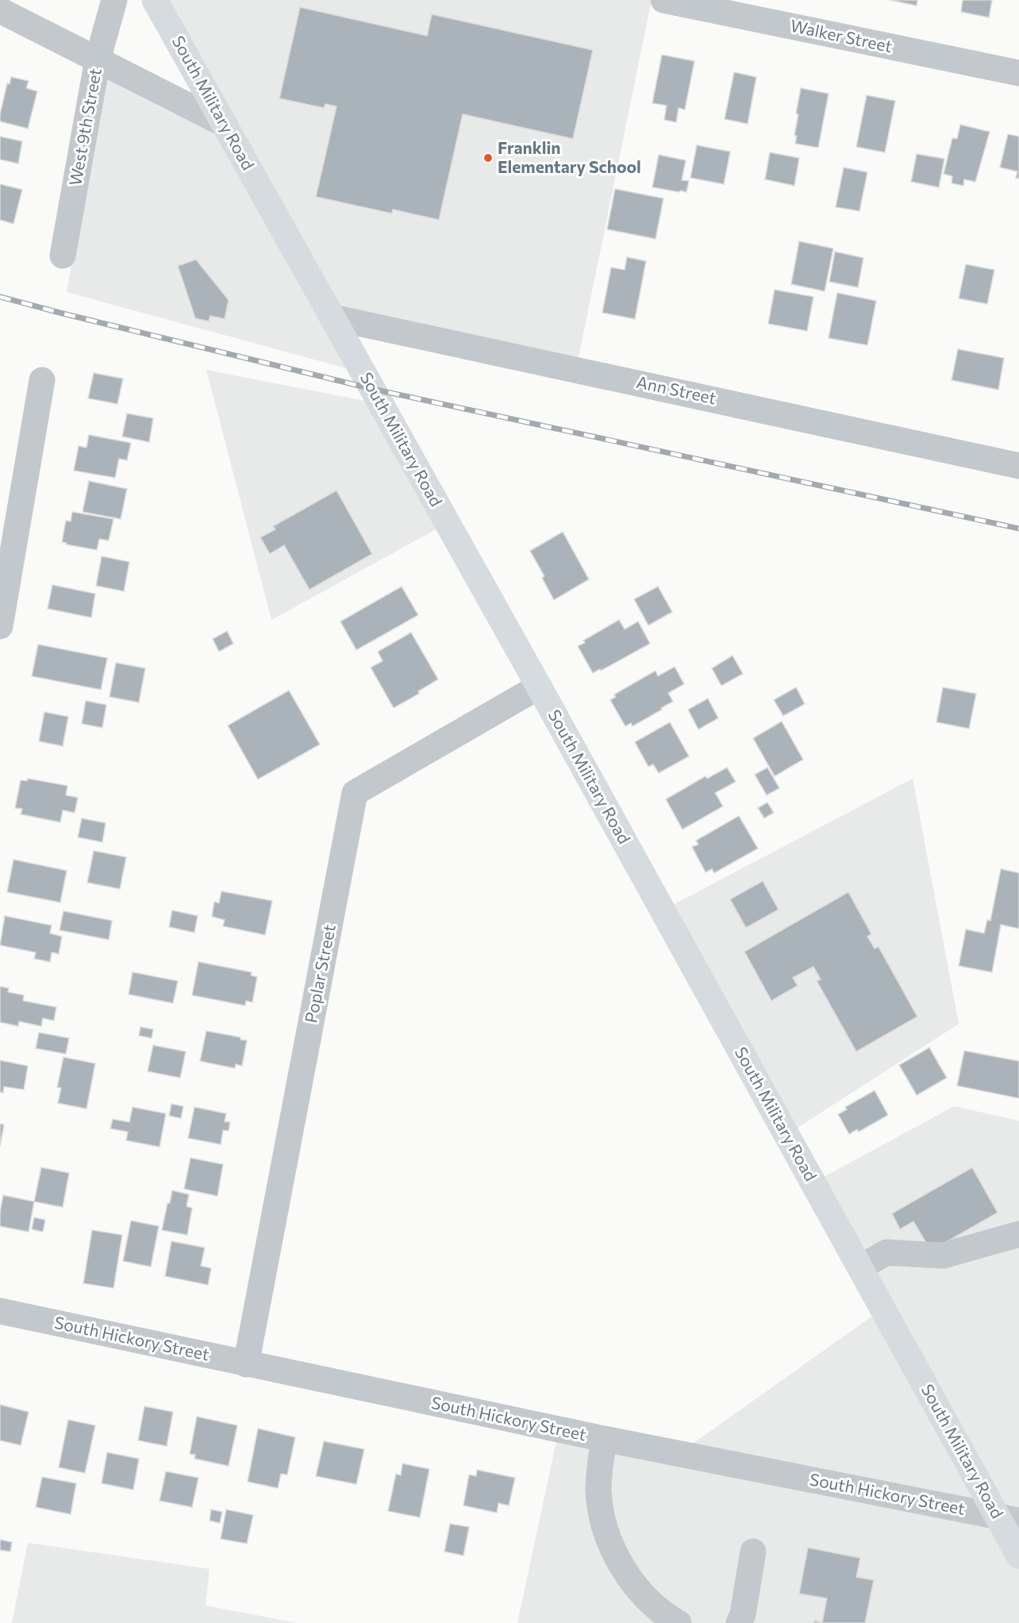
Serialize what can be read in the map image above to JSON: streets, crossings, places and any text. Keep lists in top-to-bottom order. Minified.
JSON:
{"streets":{"main road":["South Military Road"],"street":["Walker Street","West 9th Street","Ann Street","Poplar Street","South Hickory Street"]},"crossings":[["South Military Road","Ann Street"],["South Military Road","Poplar Street"],["South Military Road","South Hickory Street"],["Poplar Street","South Hickory Street"]],"places":["Franklin Elementary School"]}
